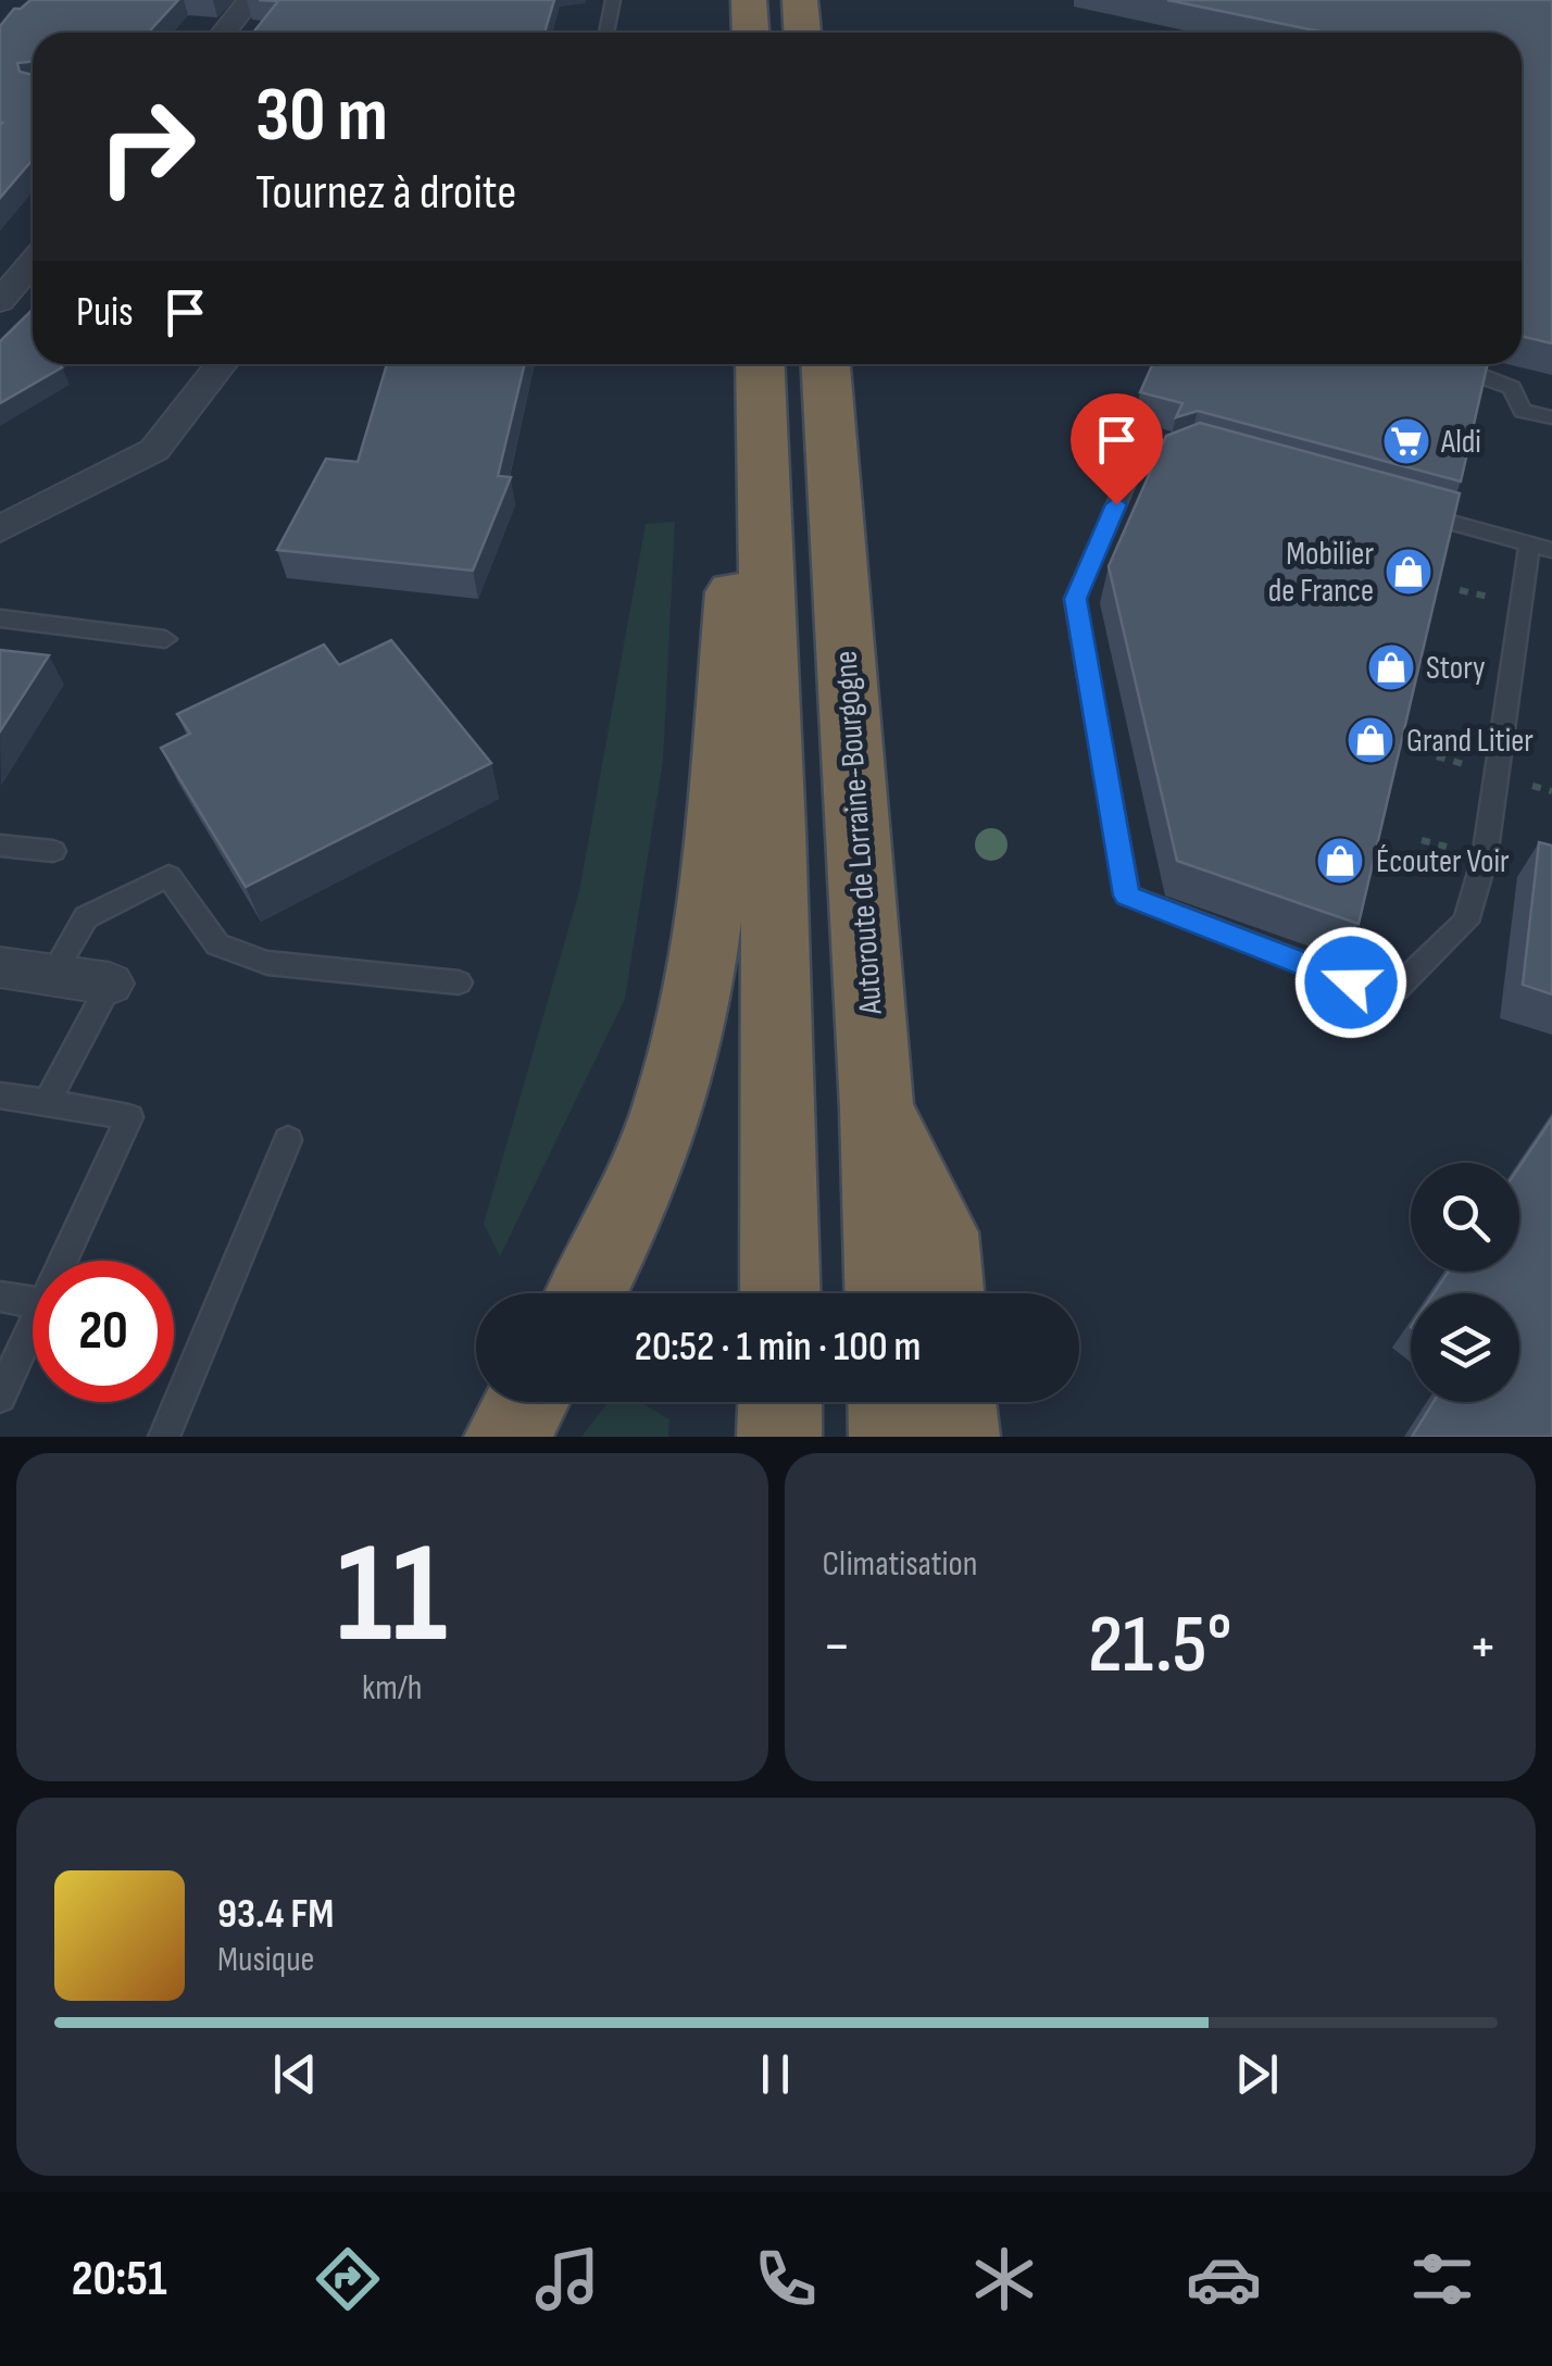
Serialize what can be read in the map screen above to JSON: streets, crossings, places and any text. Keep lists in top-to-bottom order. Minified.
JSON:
{"streets":{"highway":["Autoroute de Lorraine-Bourgogne"]},"places":{"supermarket":["Aldi"],"shop":["Mobilier de France","Story","Grand Litier","Écouter Voir"]},"page":{"turn":["30 m","Tournez à droite"],"then":"Puis","limit":"20","trip":"20:52 · 1 min · 100 m","tile":[["11","km/h"],"Climatisation"],"heat":["−","21.5°","+"],"song":["93.4 FM","Musique"],"tabs":"20:51"}}
